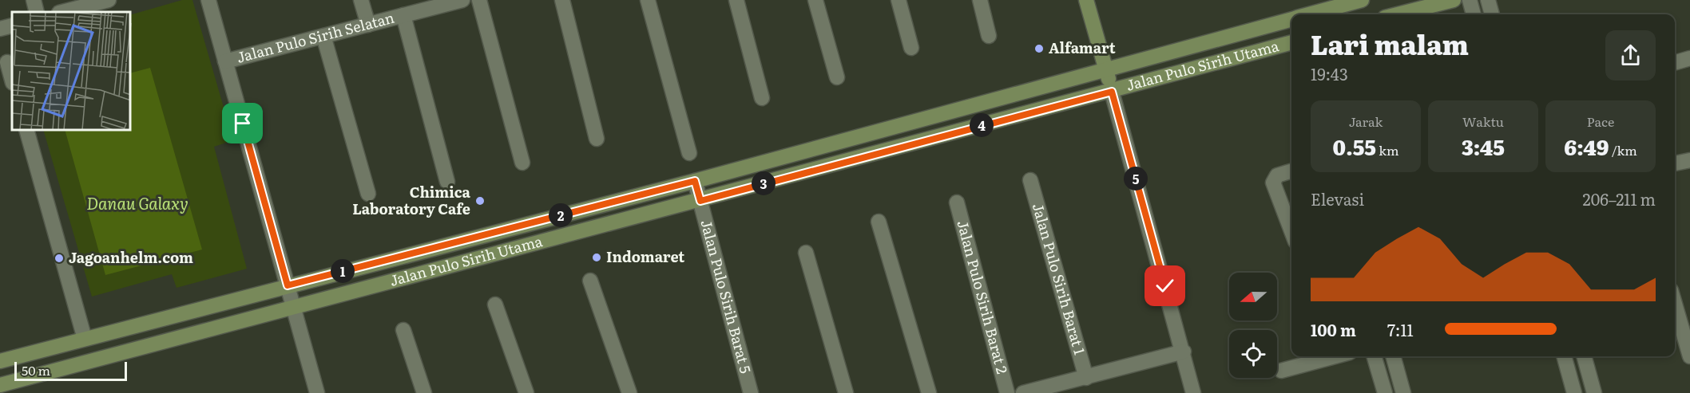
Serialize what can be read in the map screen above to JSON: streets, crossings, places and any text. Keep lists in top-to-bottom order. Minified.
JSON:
{"streets":{"main road":["Jalan Pulo Sirih Utama"],"street":["Jalan Pulo Sirih Selatan","Jalan Pulo Sirih Barat 1","Jalan Pulo Sirih Barat 5","Jalan Pulo Sirih Barat 2"]},"crossings":[["Jalan Pulo Sirih Utama","Jalan Pulo Sirih Barat 5"]],"water":["Danau Galaxy"],"places":["Alfamart","Chimica Laboratory Cafe","Indomaret","Jagoanhelm.com"],"scale_bar":"50 m","north":"left","page":{"heading":["Lari malam","19:43"],"stats":[["Jarak","0.55 km"],["Waktu","3:45"],["Pace","6:49 /km"]],"pins":["4","5","3","2","1"],"chart":["Elevasi","206–211 m"],"list":[{"name":"100 m","note":"7:11"}],"scale":"50 m"}}
